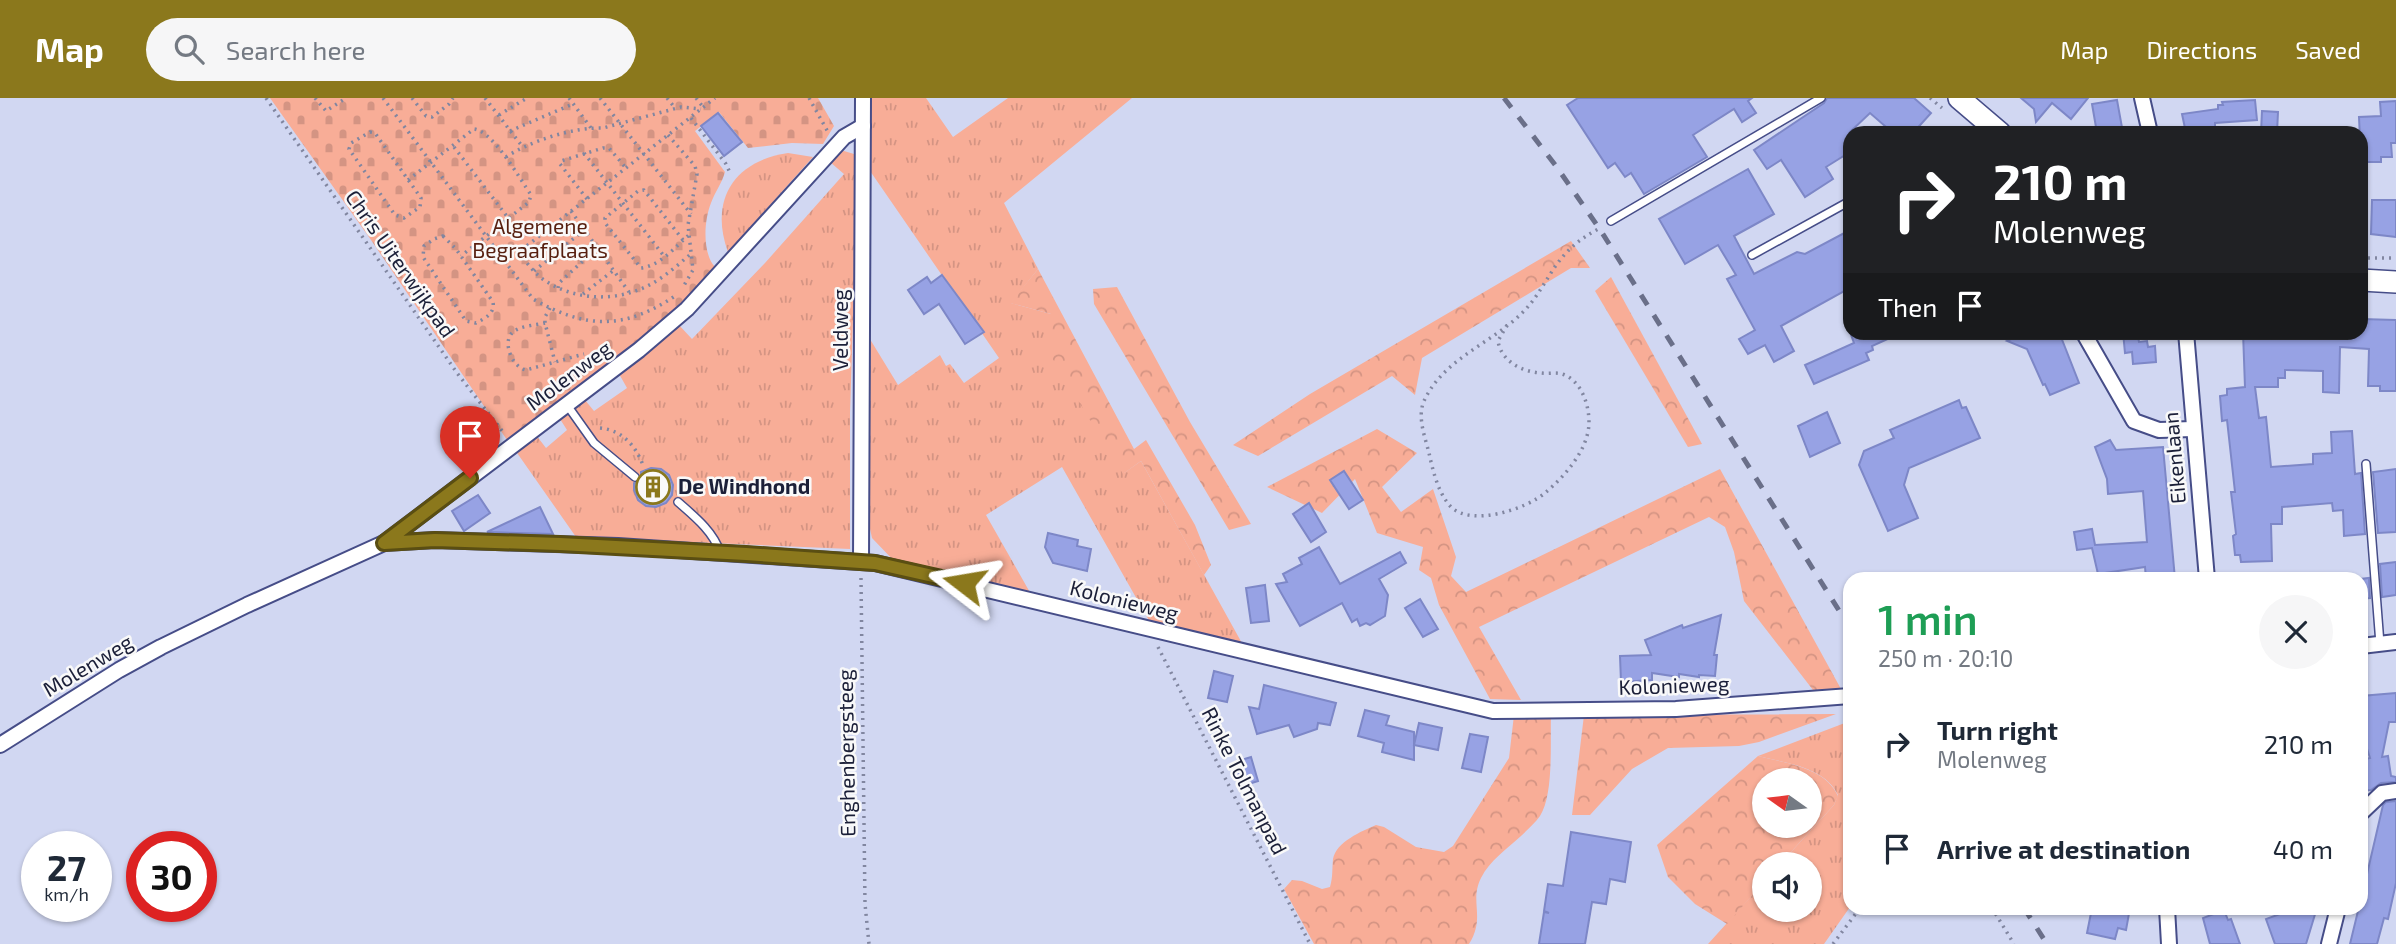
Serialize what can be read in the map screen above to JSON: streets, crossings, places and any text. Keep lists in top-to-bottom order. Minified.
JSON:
{"streets":{"street":["Veldweg","Molenweg","Eikenlaan","Kolonieweg"],"path":["Chris Uiterwijkpad","Enghenbergsteeg","Rinke Tolmanpad"]},"crossings":[["Chris Uiterwijkpad","Molenweg"],["Veldweg","Molenweg"],["Veldweg","Kolonieweg"],["Veldweg","Enghenbergsteeg"],["Molenweg","Kolonieweg"],["Kolonieweg","Enghenbergsteeg"],["Kolonieweg","Rinke Tolmanpad"]],"parks":["Algemene Begraafplaats"],"places":{"building":["De Windhond"]},"north":"left","page":{"header":"Map","search":"Search here","nav":["Map","Directions","Saved"],"turn":["210 m","Molenweg"],"then":"Then","heading":["1 min","250 m · 20:10"],"list":[{"name":"Turn right","note":"Molenweg","value":"210 m"},{"name":"Arrive at destination","value":"40 m"}],"speed":"27 km/h","limit":"30"}}
